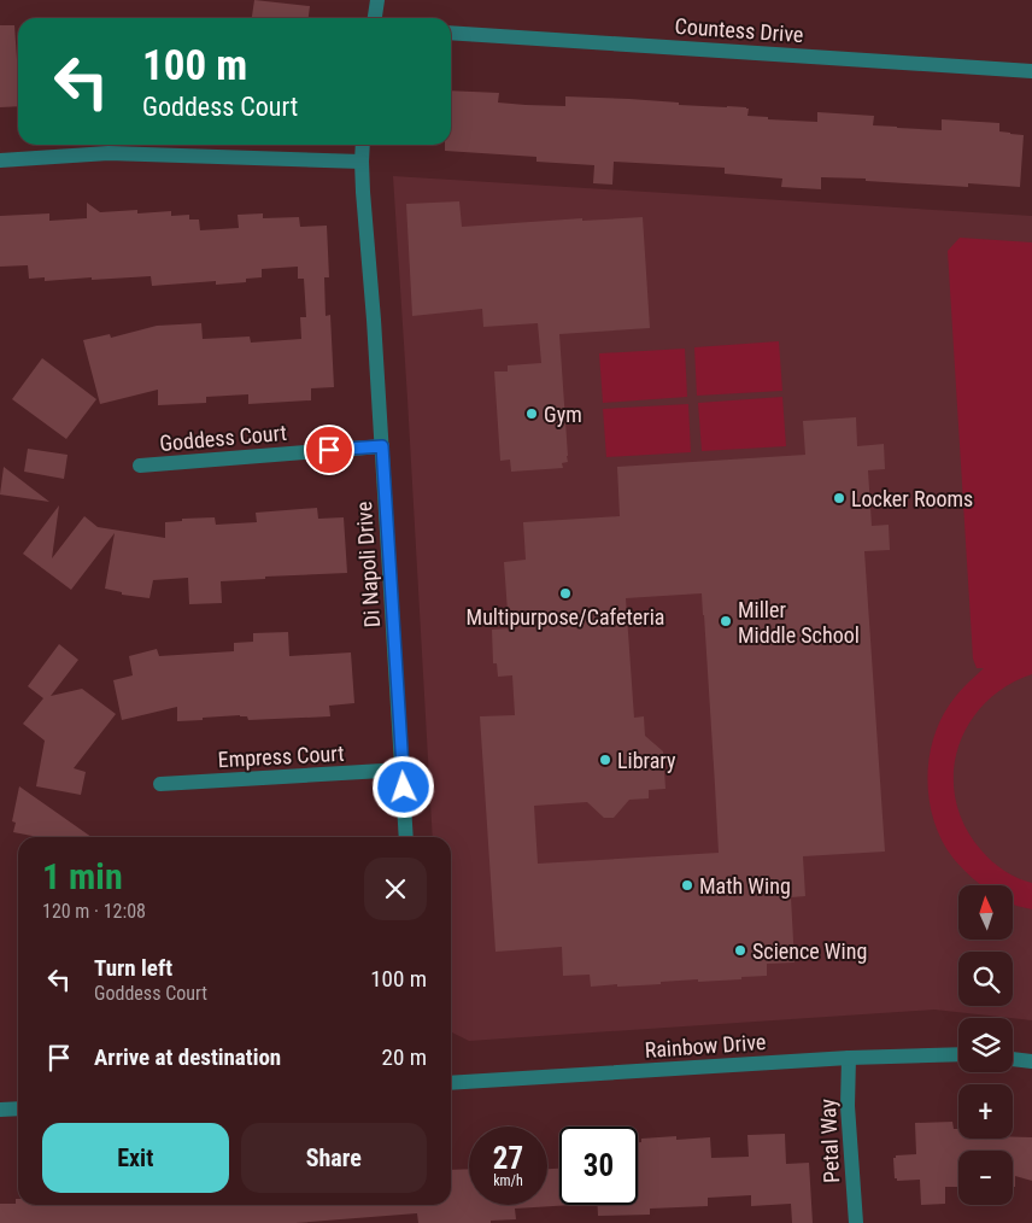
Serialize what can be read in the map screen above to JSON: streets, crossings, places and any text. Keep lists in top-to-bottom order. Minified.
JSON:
{"streets":{"street":["Countess Drive","Goddess Court","Di Napoli Drive","Empress Court","Rainbow Drive","Petal Way"]},"crossings":[["Goddess Court","Di Napoli Drive"],["Di Napoli Drive","Empress Court"],["Rainbow Drive","Petal Way"]],"places":["Gym","Locker Rooms","Multipurpose/Cafeteria","Miller Middle School","Library","Math Wing","Science Wing"],"north":"top","page":{"turn":["100 m","Goddess Court"],"heading":["1 min","120 m · 12:08"],"map_buttons":["+","−"],"list":[{"name":"Turn left","note":"Goddess Court","value":"100 m"},{"name":"Arrive at destination","value":"20 m"}],"buttons":["Exit","Share"],"speed":"27 km/h","limit":"30"}}
